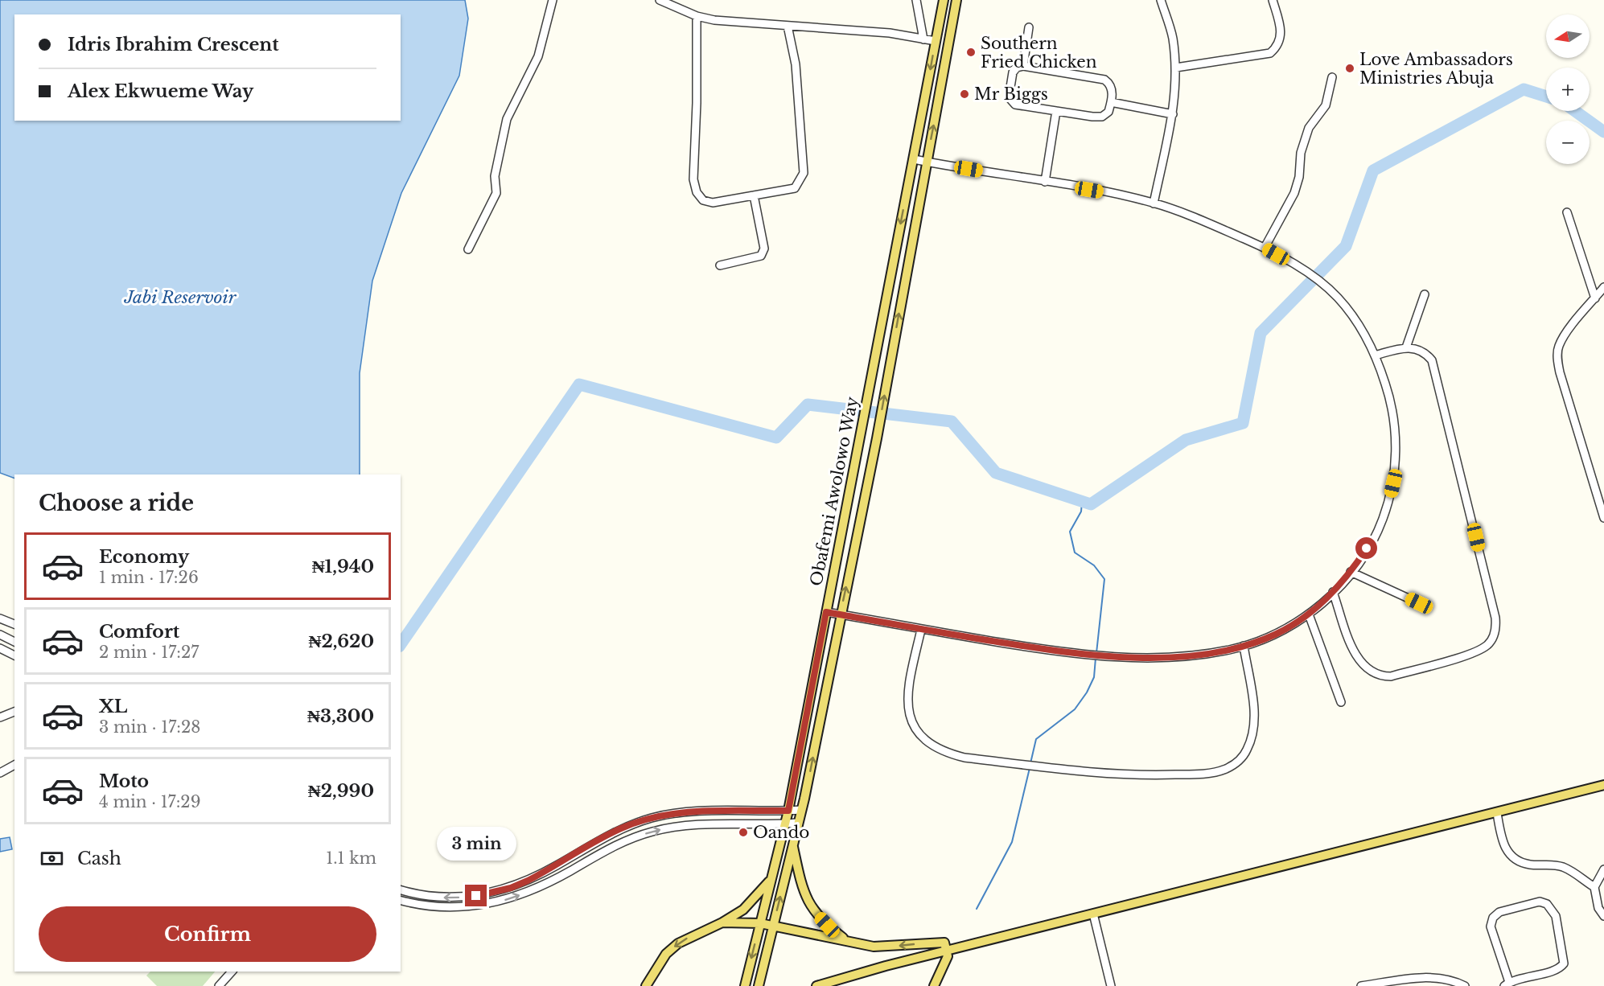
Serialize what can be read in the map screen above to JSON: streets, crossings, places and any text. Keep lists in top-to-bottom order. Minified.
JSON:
{"streets":{"main road":["Obafemi Awolowo Way"]},"water":["Jabi Reservoir"],"places":["Southern Fried Chicken","Love Ambassadors Ministries Abuja","Mr Biggs","Oando"],"north":"left","page":{"map_buttons":["+","−"],"banner":["Idris Ibrahim Crescent","Alex Ekwueme Way"],"heading":"Choose a ride","list":[{"name":"Economy","note":"1 min · 17:26","value":"₦1,940"},{"name":"Comfort","note":"2 min · 17:27","value":"₦2,620"},{"name":"XL","note":"3 min · 17:28","value":"₦3,300"},{"name":"Moto","note":"4 min · 17:29","value":"₦2,990"}],"bubble":"3 min","pay":["Cash","1.1 km"],"buttons":"Confirm"}}
